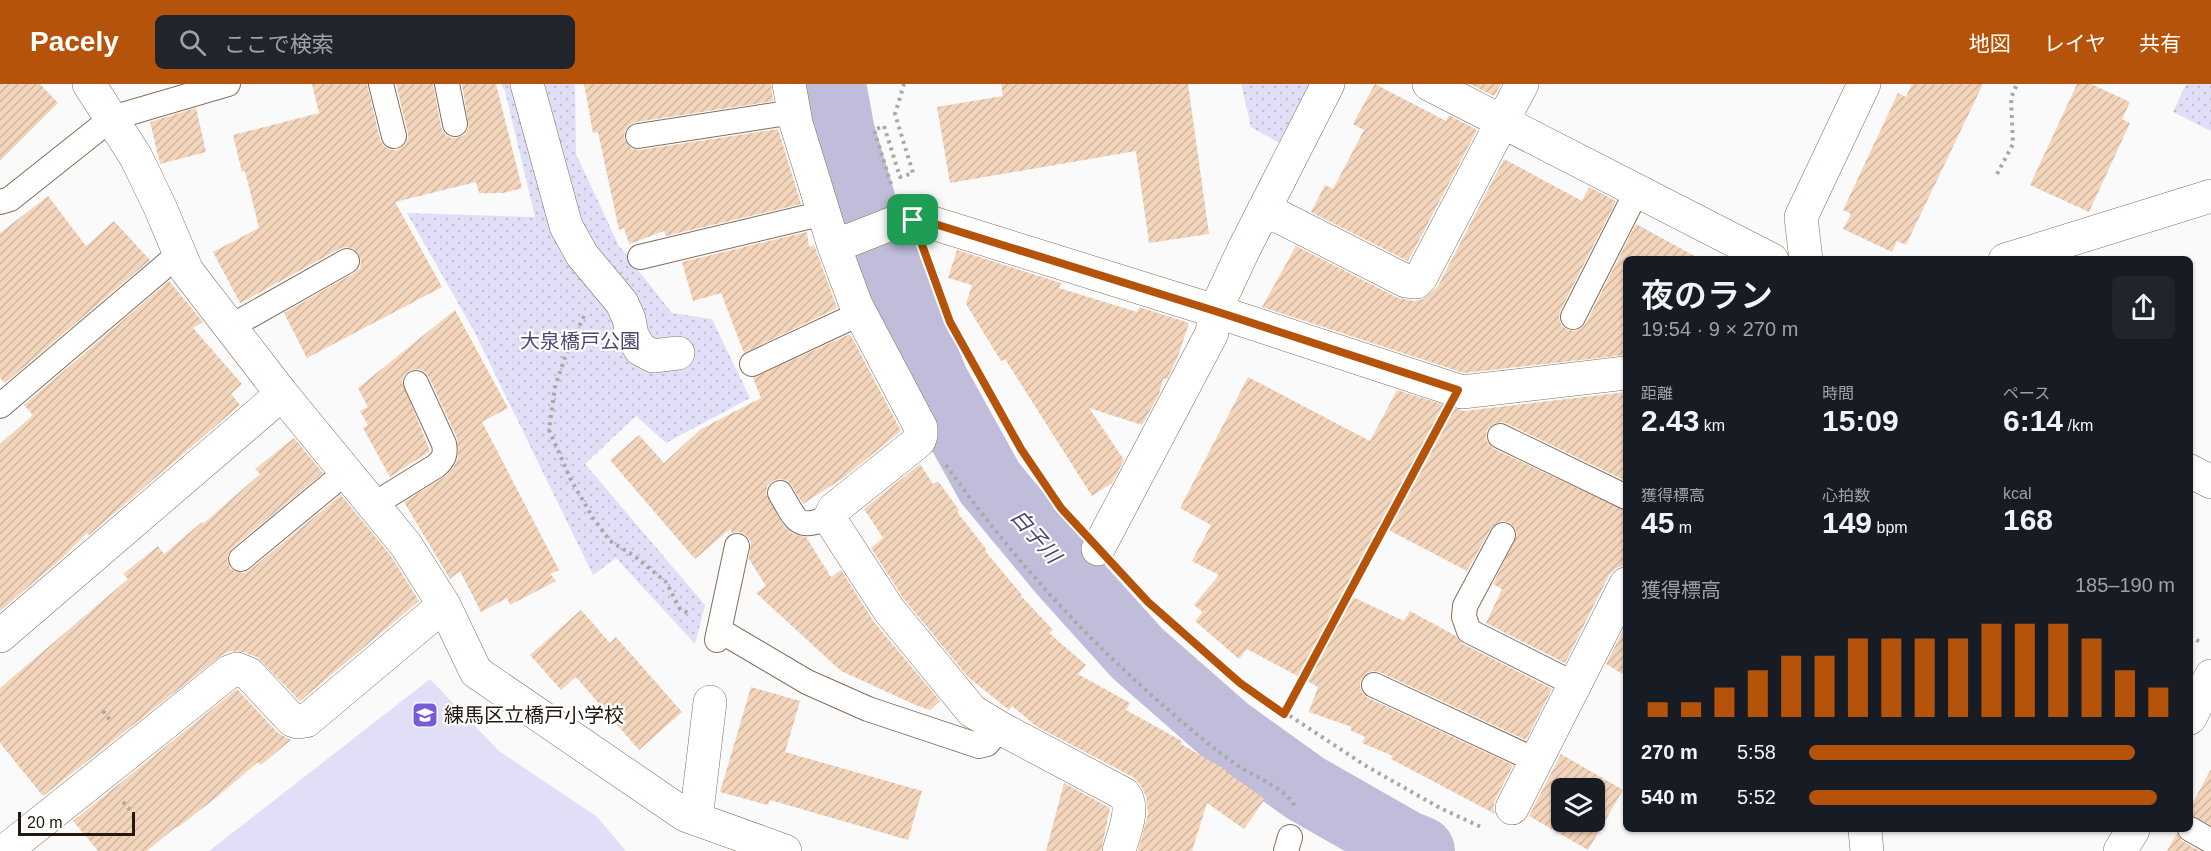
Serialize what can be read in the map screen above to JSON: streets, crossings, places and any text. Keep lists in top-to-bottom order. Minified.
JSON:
{"water":["白子川"],"parks":["大泉橋戸公園"],"places":{"school or university":["練馬区立橋戸小学校"]},"scale_bar":"20 m","page":{"header":"Pacely","search":"ここで検索","nav":["地図","レイヤ","共有"],"heading":["夜のラン","19:54 · 9 × 270 m"],"stats":[["距離","2.43 km"],["時間","15:09"],["ペース","6:14 /km"],["獲得標高","45 m"],["心拍数","149 bpm"],["kcal","168"]],"chart":["獲得標高","185–190 m"],"list":[{"name":"270 m","note":"5:58"},{"name":"540 m","note":"5:52"}],"scale":"20 m"}}
